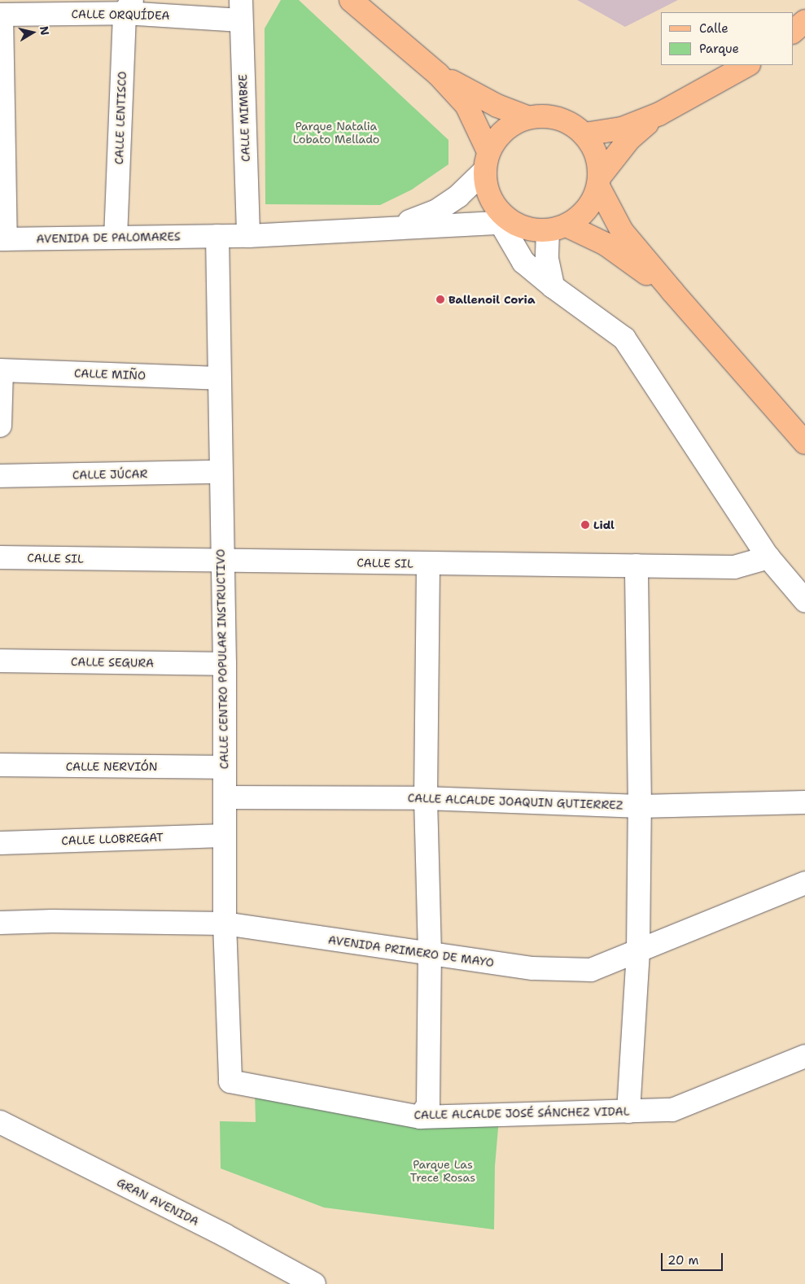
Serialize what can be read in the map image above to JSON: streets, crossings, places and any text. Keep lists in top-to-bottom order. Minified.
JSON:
{"streets":{"street":["CALLE ORQUÍDEA","CALLE LENTISCO","CALLE MIMBRE","AVENIDA DE PALOMARES","CALLE MIÑO","CALLE JÚCAR","CALLE SIL","CALLE CENTRO POPULAR INSTRUCTIVO","CALLE SEGURA","CALLE NERVIÓN","CALLE ALCALDE JOAQUIN GUTIERREZ","CALLE LLOBREGAT","AVENIDA PRIMERO DE MAYO","CALLE ALCALDE JOSÉ SÁNCHEZ VIDAL","GRAN AVENIDA"]},"crossings":[["CALLE ORQUÍDEA","CALLE LENTISCO"],["CALLE ORQUÍDEA","CALLE MIMBRE"],["CALLE LENTISCO","AVENIDA DE PALOMARES"],["CALLE MIMBRE","AVENIDA DE PALOMARES"],["AVENIDA DE PALOMARES","CALLE CENTRO POPULAR INSTRUCTIVO"],["CALLE MIÑO","CALLE CENTRO POPULAR INSTRUCTIVO"],["CALLE JÚCAR","CALLE CENTRO POPULAR INSTRUCTIVO"],["CALLE SIL","CALLE CENTRO POPULAR INSTRUCTIVO"],["CALLE CENTRO POPULAR INSTRUCTIVO","CALLE SEGURA"],["CALLE CENTRO POPULAR INSTRUCTIVO","CALLE NERVIÓN"],["CALLE CENTRO POPULAR INSTRUCTIVO","CALLE ALCALDE JOAQUIN GUTIERREZ"],["CALLE CENTRO POPULAR INSTRUCTIVO","CALLE LLOBREGAT"],["CALLE CENTRO POPULAR INSTRUCTIVO","AVENIDA PRIMERO DE MAYO"],["CALLE CENTRO POPULAR INSTRUCTIVO","CALLE ALCALDE JOSÉ SÁNCHEZ VIDAL"]],"parks":["Parque Natalia Lobato Mellado","Parque Las Trece Rosas"],"places":["Ballenoil Coria","Lidl"],"legend":["Calle","Parque"],"scale_bar":"20 m","north":"right"}
